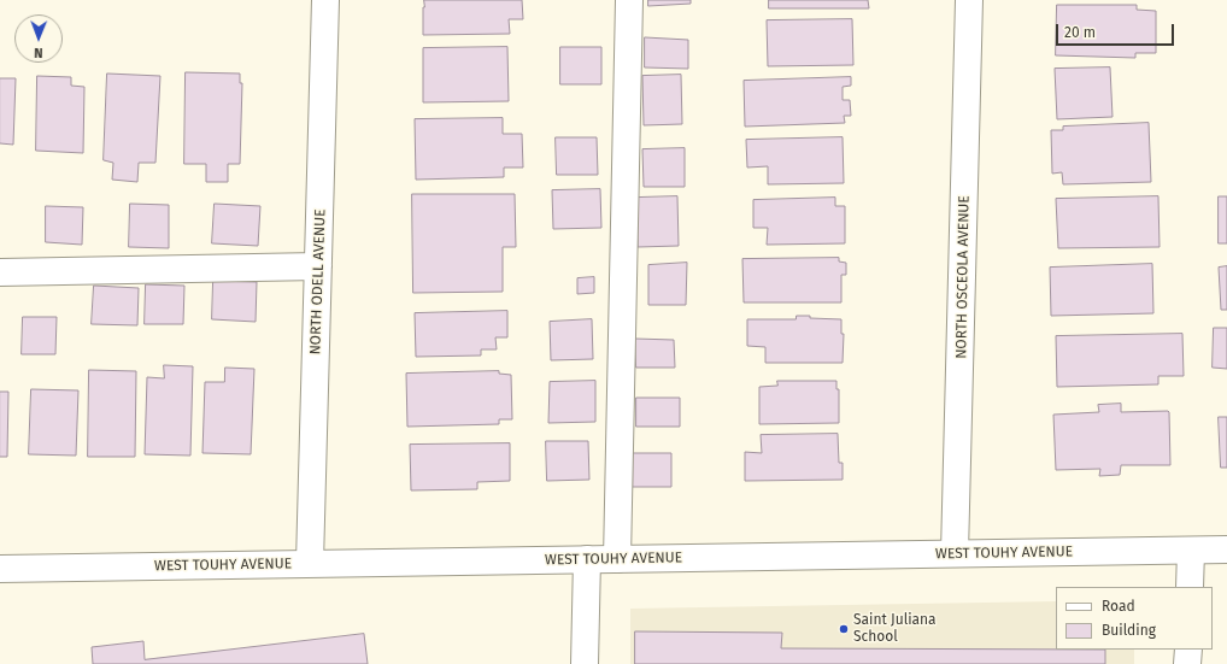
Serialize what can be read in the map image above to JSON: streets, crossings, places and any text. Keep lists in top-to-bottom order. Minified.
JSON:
{"streets":{"street":["NORTH OSCEOLA AVENUE","NORTH ODELL AVENUE","WEST TOUHY AVENUE"]},"crossings":[["NORTH OSCEOLA AVENUE","WEST TOUHY AVENUE"],["NORTH ODELL AVENUE","WEST TOUHY AVENUE"]],"places":["Saint Juliana School"],"legend":["Road","Building"],"scale_bar":"20 m","north":"bottom"}
